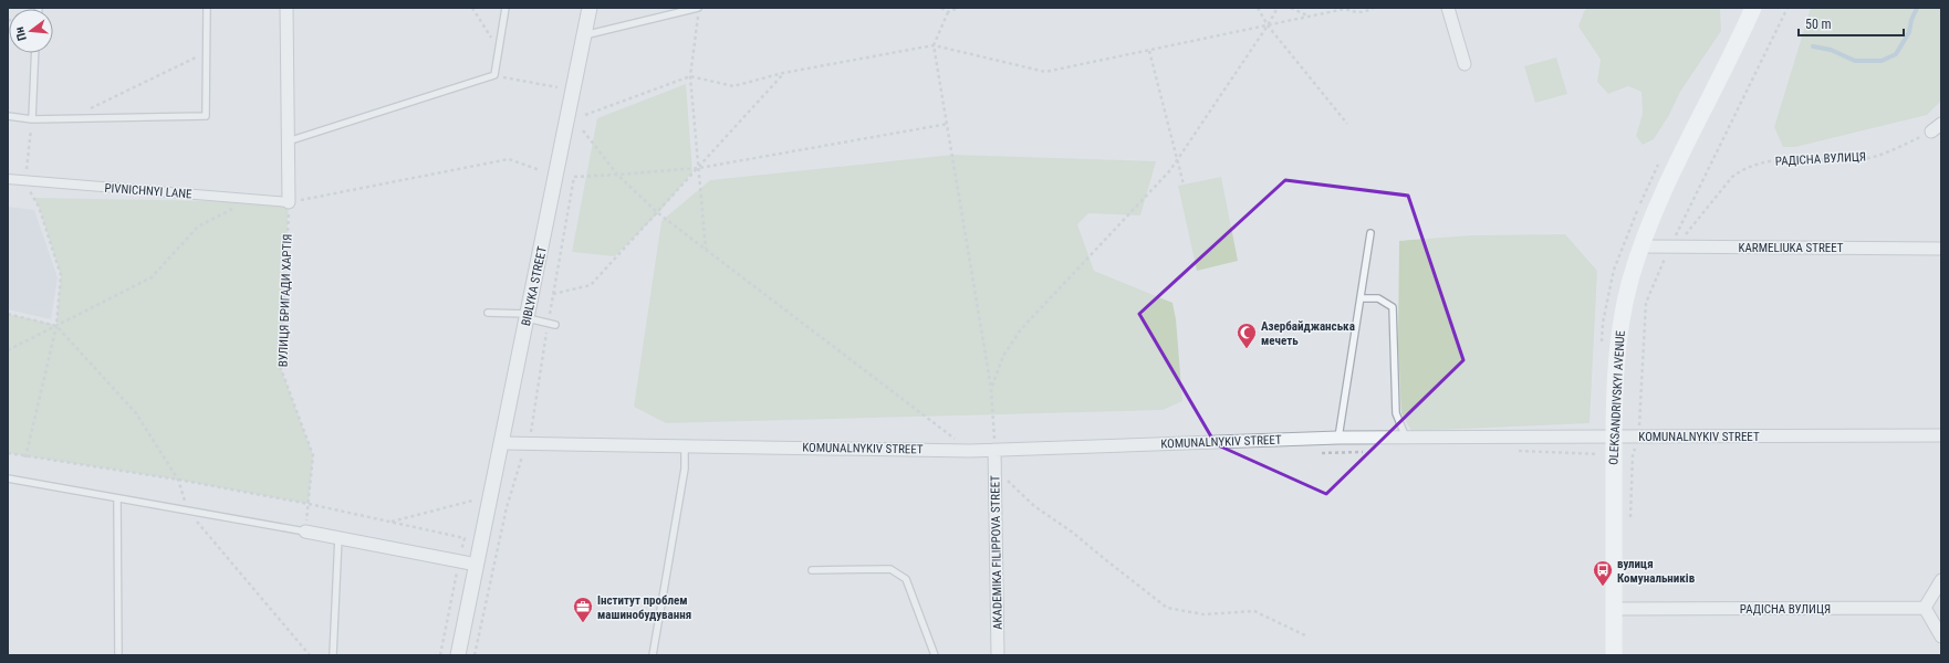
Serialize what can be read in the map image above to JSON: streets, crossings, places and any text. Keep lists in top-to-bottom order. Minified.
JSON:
{"streets":{"main road":["OLEKSANDRIVSKYI AVENUE"],"street":["РАДІСНА ВУЛИЦЯ","PIVNICHNYI LANE","KARMELIUKA STREET","BIBLYKA STREET","KOMUNALNYKIV STREET","AKADEMIKA FILIPPOVA STREET"],"path":["ВУЛИЦЯ БРИГАДИ ХАРТІЯ"]},"crossings":[["РАДІСНА ВУЛИЦЯ","KARMELIUKA STREET"],["РАДІСНА ВУЛИЦЯ","OLEKSANDRIVSKYI AVENUE"],["PIVNICHNYI LANE","ВУЛИЦЯ БРИГАДИ ХАРТІЯ"],["KARMELIUKA STREET","OLEKSANDRIVSKYI AVENUE"],["BIBLYKA STREET","KOMUNALNYKIV STREET"],["OLEKSANDRIVSKYI AVENUE","KOMUNALNYKIV STREET"],["KOMUNALNYKIV STREET","AKADEMIKA FILIPPOVA STREET"]],"places":{"mosque":["Азербайджанська мечеть"],"bus stop":["вулиця Комунальників"],"office":["Інститут проблем машинобудування"]},"scale_bar":"50 m","north":"left"}
